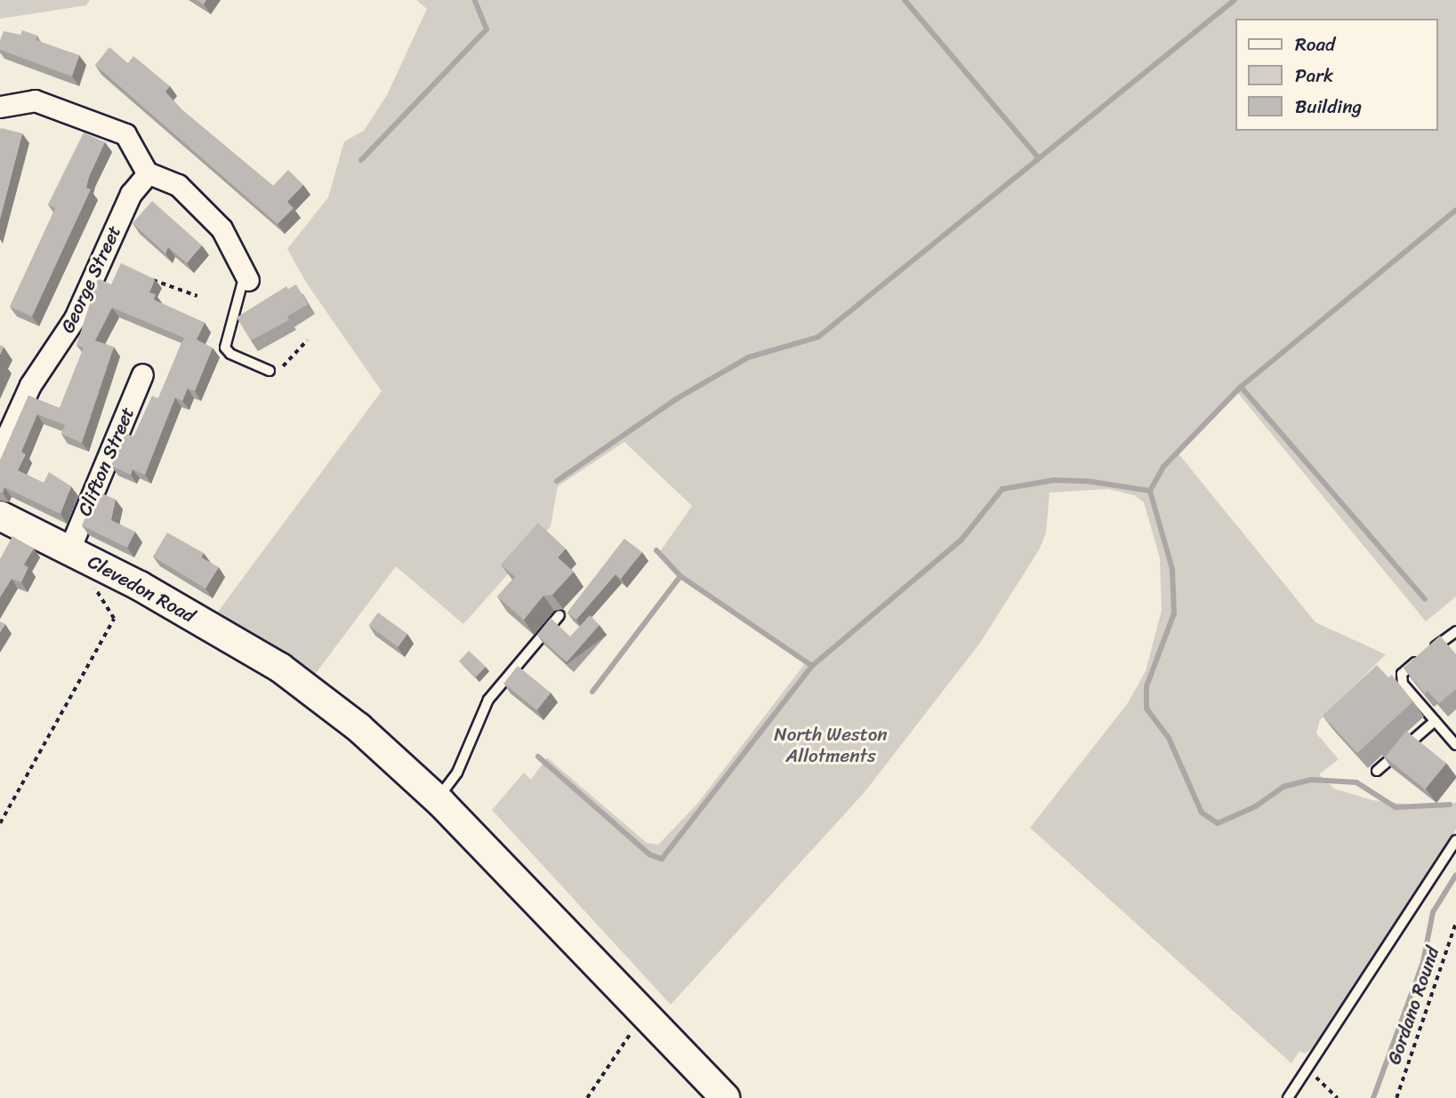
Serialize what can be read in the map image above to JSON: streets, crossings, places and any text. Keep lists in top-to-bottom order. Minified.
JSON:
{"streets":{"main road":["Clevedon Road"],"street":["George Street","Clifton Street"],"path":["Gordano Round"]},"crossings":[["Clifton Street","Clevedon Road"]],"parks":["North Weston Allotments"],"legend":["Road","Park","Building"]}
